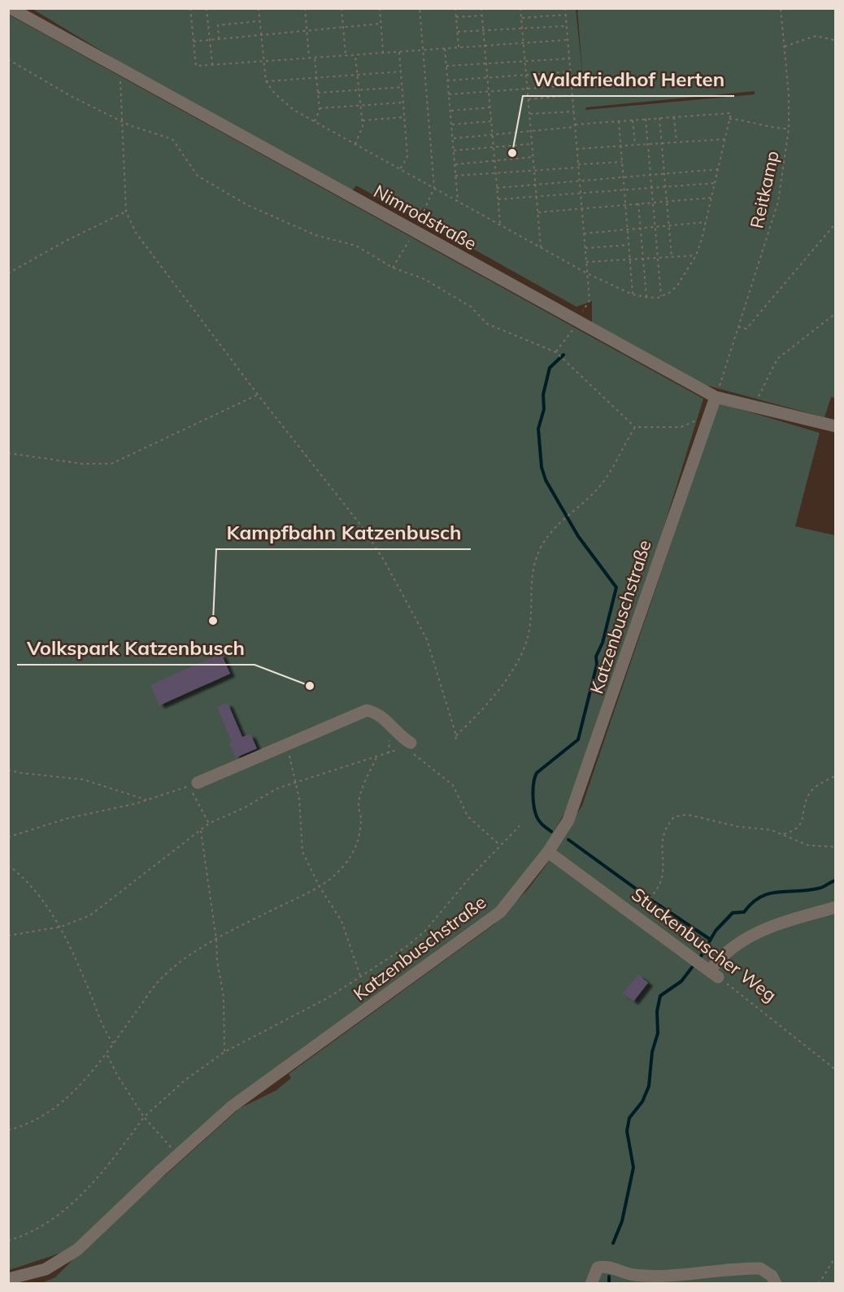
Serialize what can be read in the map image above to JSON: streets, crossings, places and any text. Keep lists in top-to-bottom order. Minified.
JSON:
{"streets":{"street":["Nimrodstraße","Katzenbuschstraße","Stuckenbuscher Weg"],"path":["Reitkamp"]},"crossings":[["Reitkamp","Nimrodstraße"],["Reitkamp","Katzenbuschstraße"],["Nimrodstraße","Katzenbuschstraße"],["Katzenbuschstraße","Stuckenbuscher Weg"]],"places":["Waldfriedhof Herten","Kampfbahn Katzenbusch","Volkspark Katzenbusch"]}
